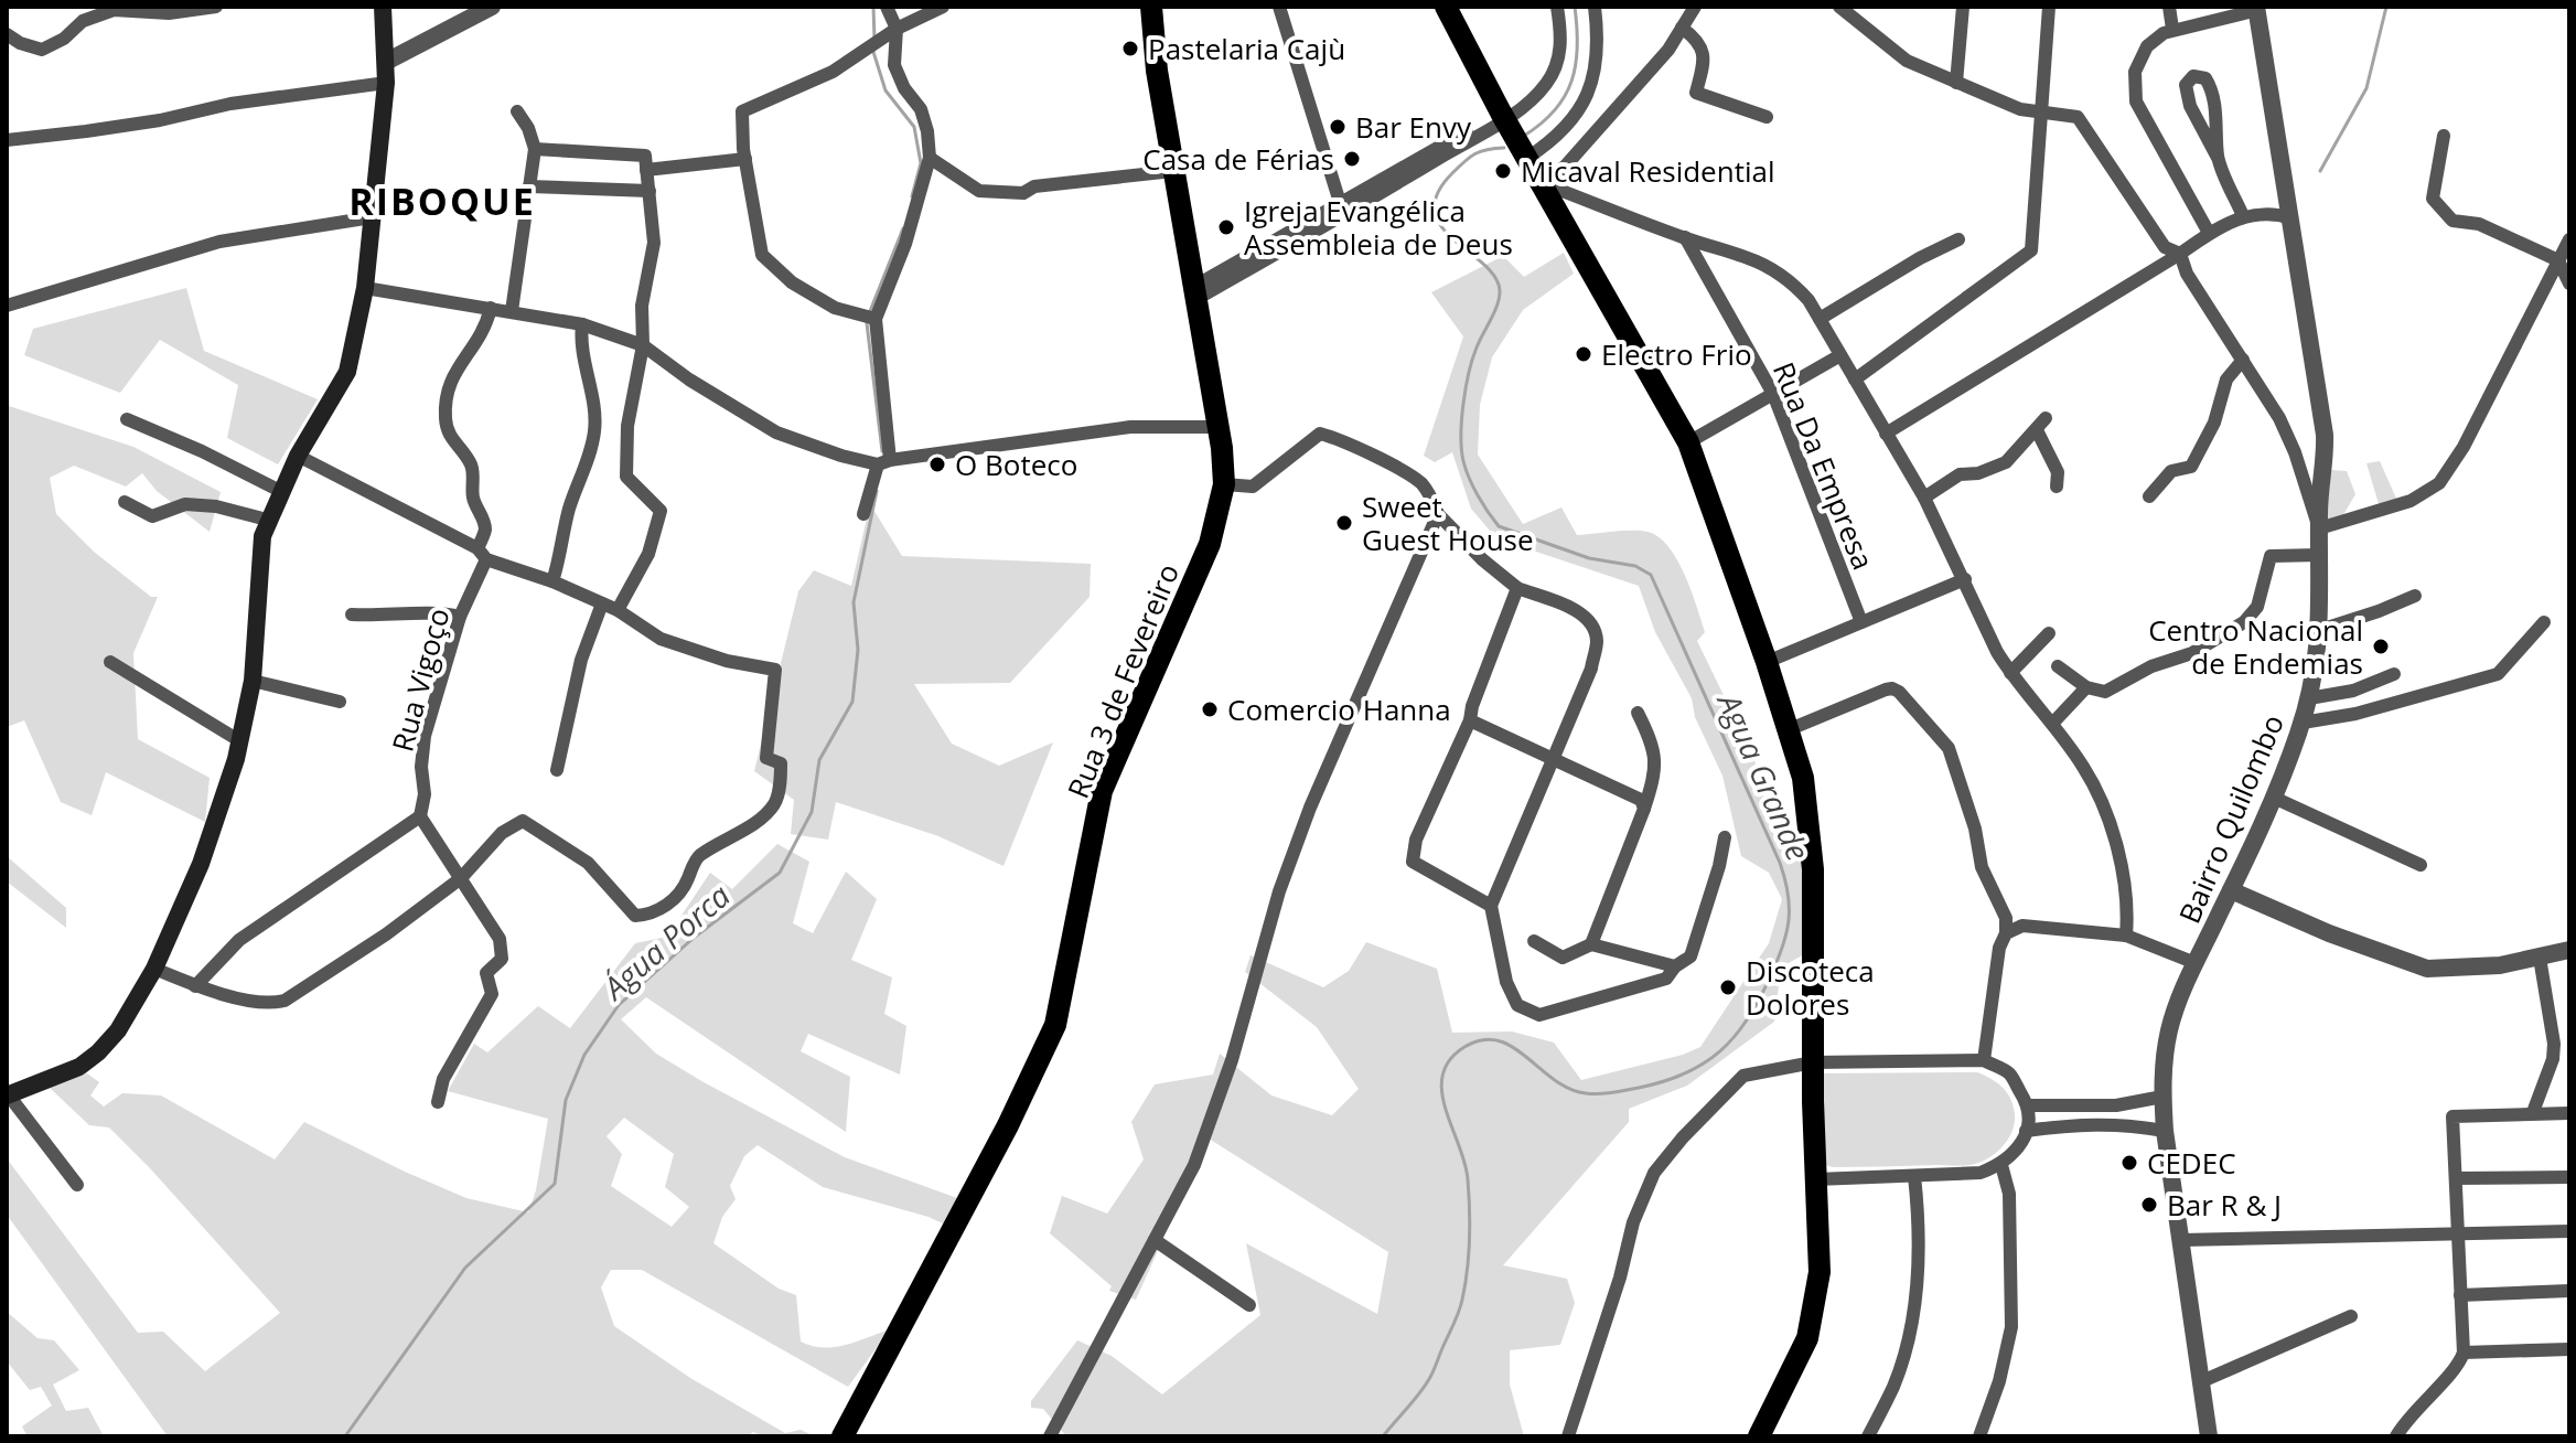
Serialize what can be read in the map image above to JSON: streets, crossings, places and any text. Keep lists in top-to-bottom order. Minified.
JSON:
{"streets":{"main road":["Rua 3 de Fevereiro"],"street":["Rua Da Empresa","Rua Vigoço","Bairro Quilombo"]},"districts":["RIBOQUE"],"water":["Agua Grande","Água Porca"],"places":["Pastelaria Cajù","Bar Envy","Casa de Férias","Micaval Residential","Igreja Evangélica Assembleia de Deus","Electro Frio","O Boteco","Sweet Guest House","Centro Nacional de Endemias","Comercio Hanna","Discoteca Dolores","CEDEC","Bar R & J"]}
